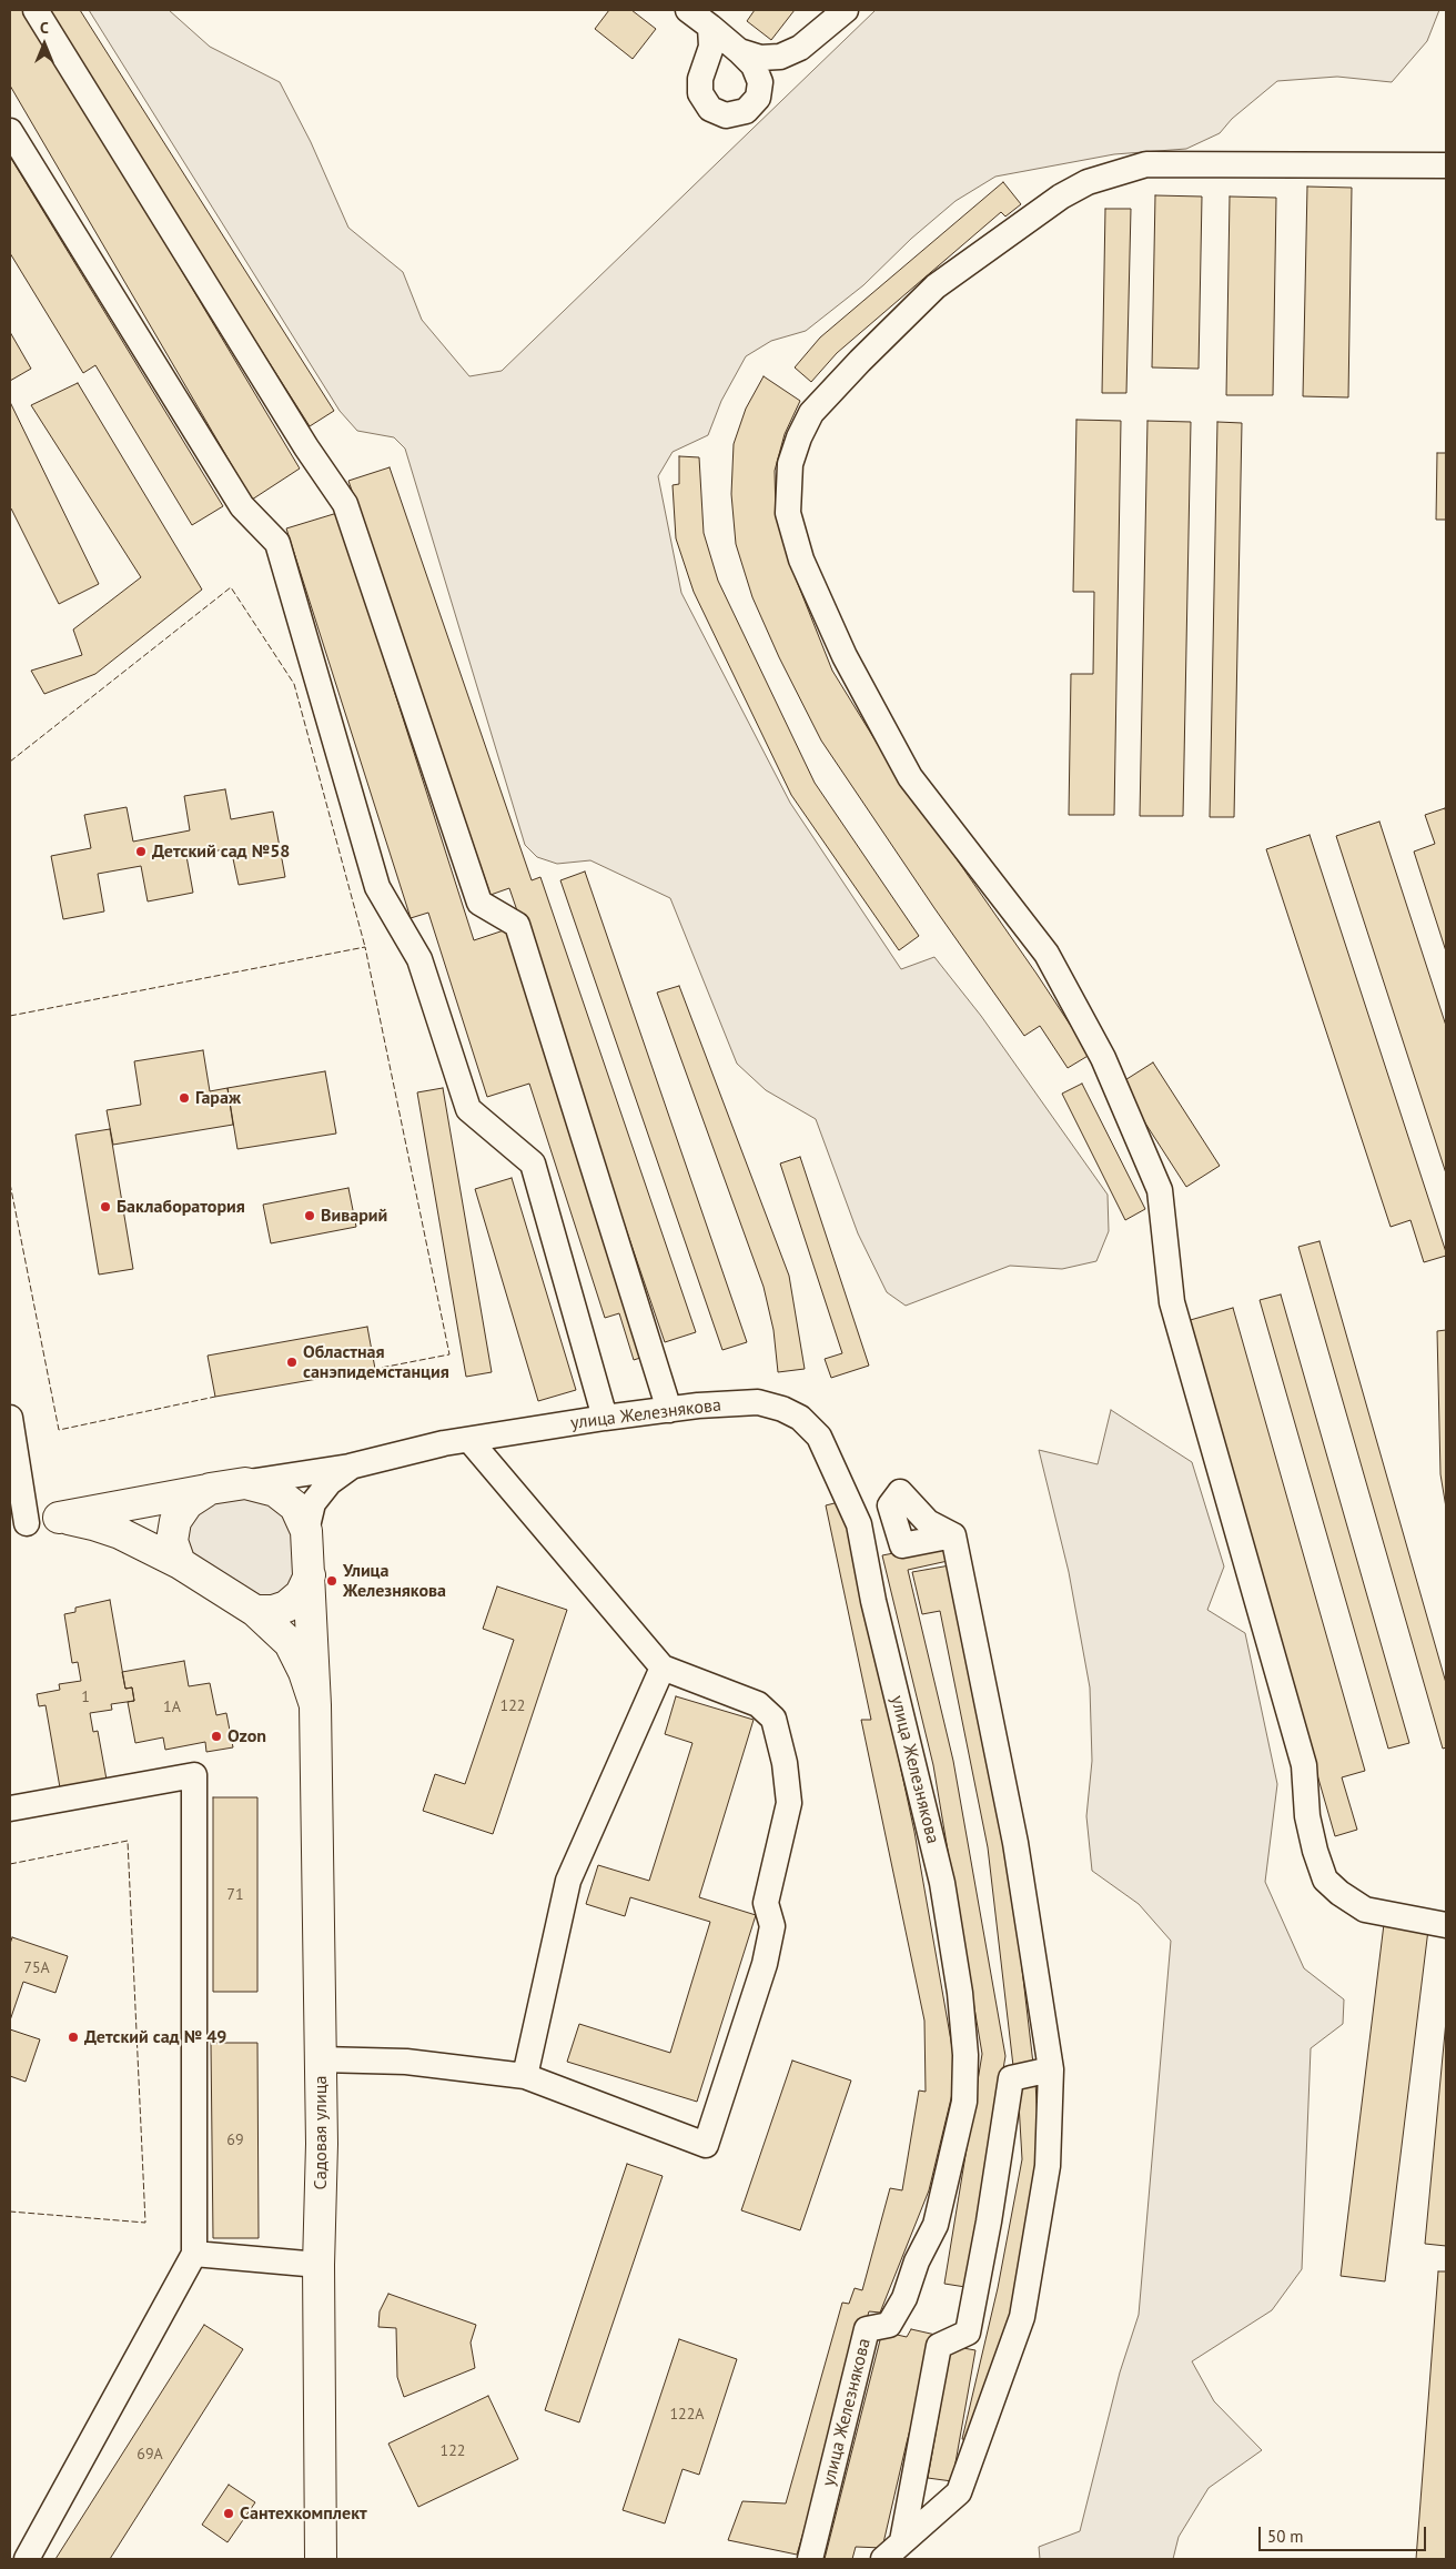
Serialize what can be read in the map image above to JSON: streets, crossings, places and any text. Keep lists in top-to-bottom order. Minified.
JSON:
{"streets":{"main road":["Садовая улица"],"street":["улица Железнякова"]},"crossings":[["улица Железнякова","Садовая улица"]],"places":["Детский сад №58","Гараж","Баклаборатория","Виварий","Областная санэпидемстанция","Улица Железнякова","Ozon","Детский сад № 49","Сантехкомплект"],"house_numbers":["1","122","1А","71","75А","69","122А","122","69А"],"scale_bar":"50 m","north":"top"}
